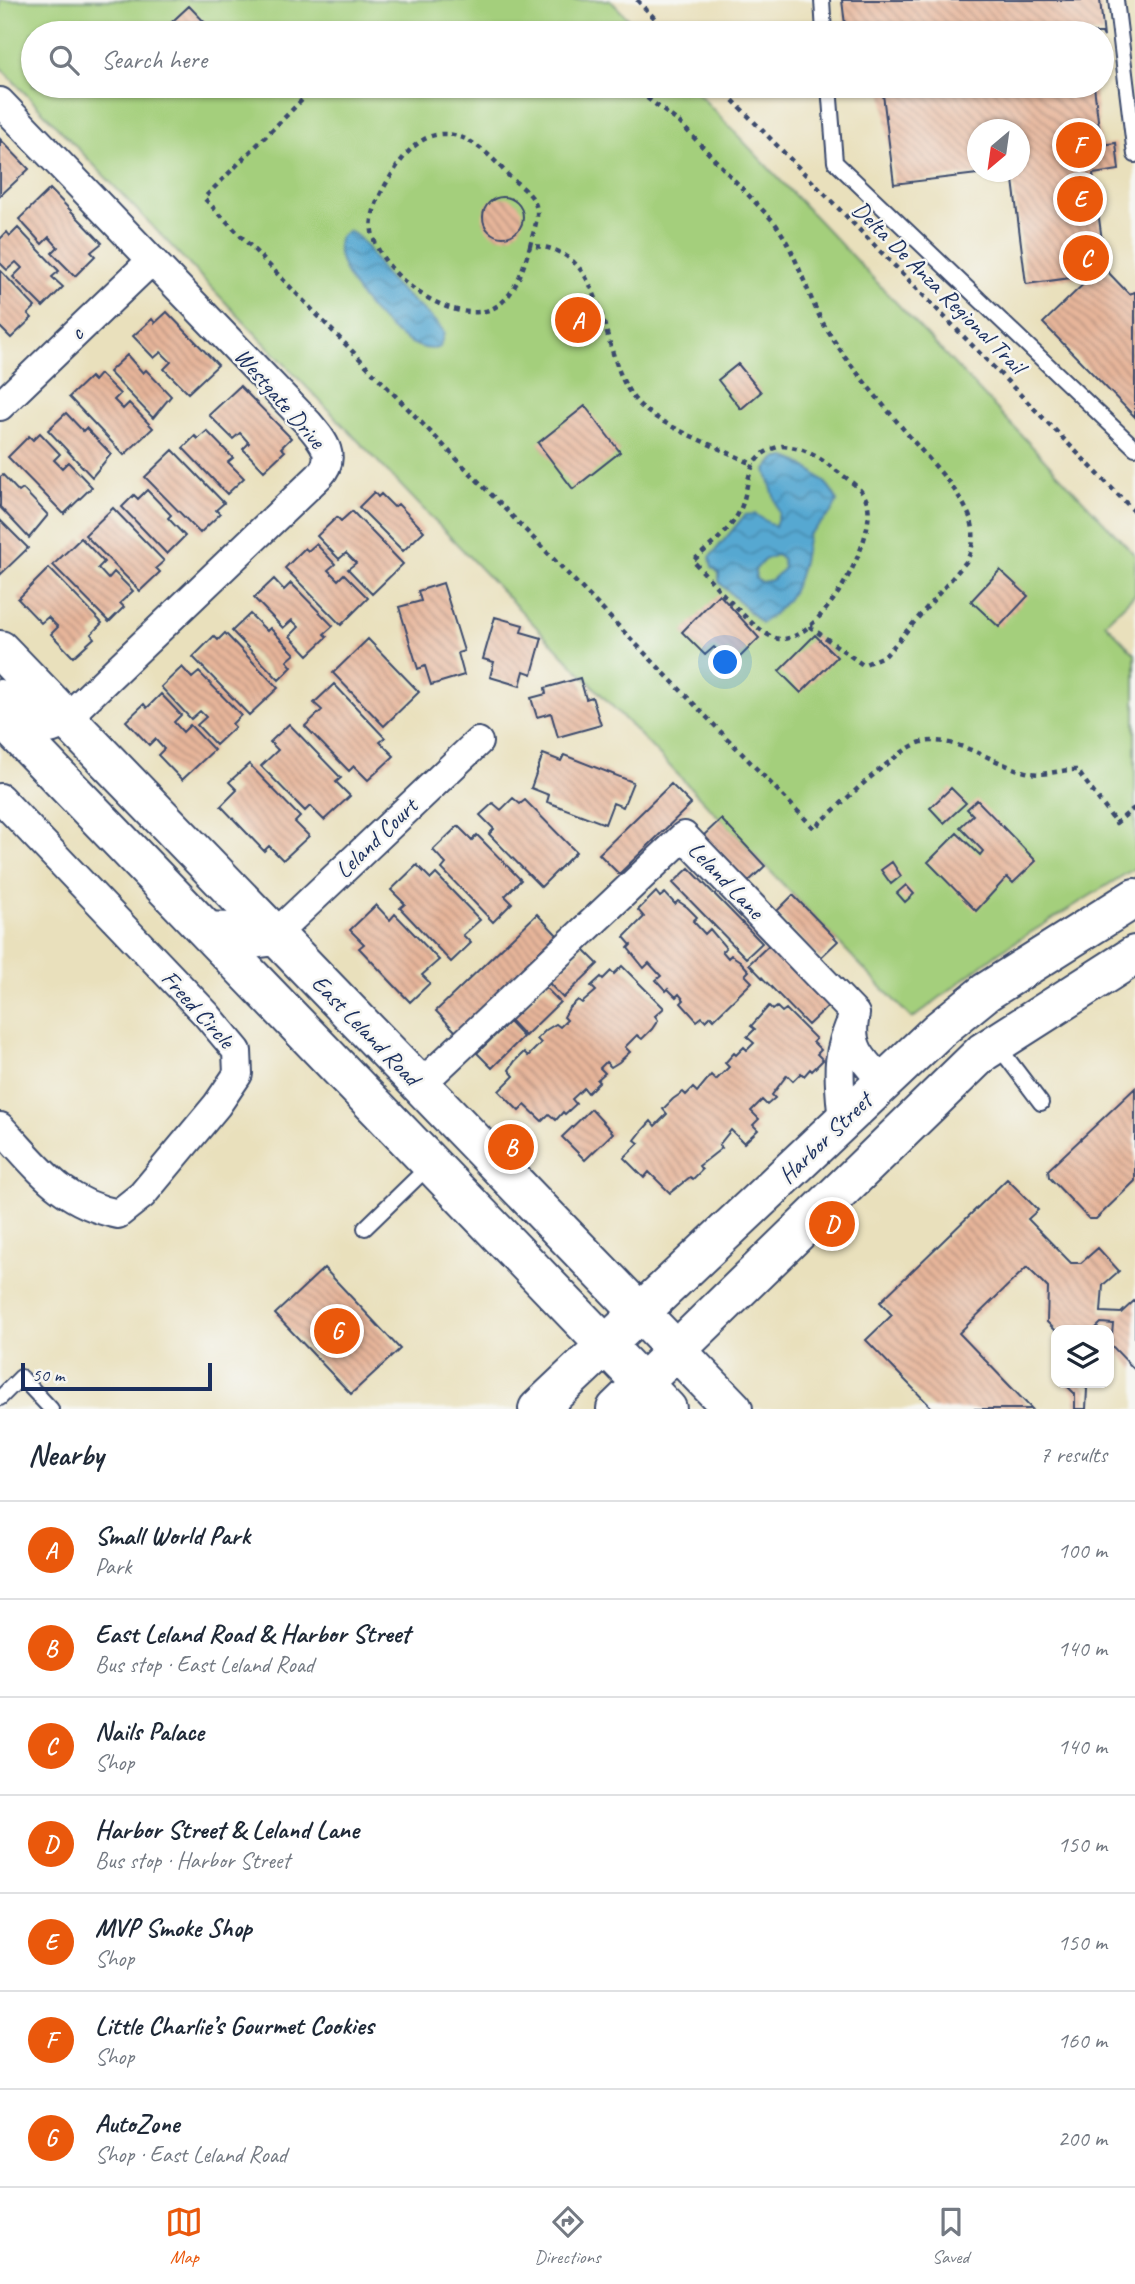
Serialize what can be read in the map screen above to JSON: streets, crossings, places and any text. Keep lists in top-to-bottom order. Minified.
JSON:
{"streets":{"main road":["East Leland Road","Harbor Street"],"street":["c","Westgate Drive","Leland Court","Leland Lane","Freed Circle"],"path":["Delta De Anza Regional Trail"]},"crossings":[["c","Westgate Drive"],["Westgate Drive","East Leland Road"],["Leland Court","East Leland Road"],["Leland Lane","East Leland Road"],["East Leland Road","Harbor Street"]],"scale_bar":"50 m","north":"bottom left","page":{"search":"Search here","pins":["F","E","C","A","B","D","G"],"scale":"50 m","heading":["Nearby","7 results"],"list":[{"mark":"A","name":"Small World Park","note":"Park","value":"100 m"},{"mark":"B","name":"East Leland Road & Harbor Street","note":"Bus stop · East Leland Road","value":"140 m"},{"mark":"C","name":"Nails Palace","note":"Shop","value":"140 m"},{"mark":"D","name":"Harbor Street & Leland Lane","note":"Bus stop · Harbor Street","value":"150 m"},{"mark":"E","name":"MVP Smoke Shop","note":"Shop","value":"150 m"},{"mark":"F","name":"Little Charlie’s Gourmet Cookies","note":"Shop","value":"160 m"},{"mark":"G","name":"AutoZone","note":"Shop · East Leland Road","value":"200 m"}],"nav":["Map","Directions","Saved"]}}
